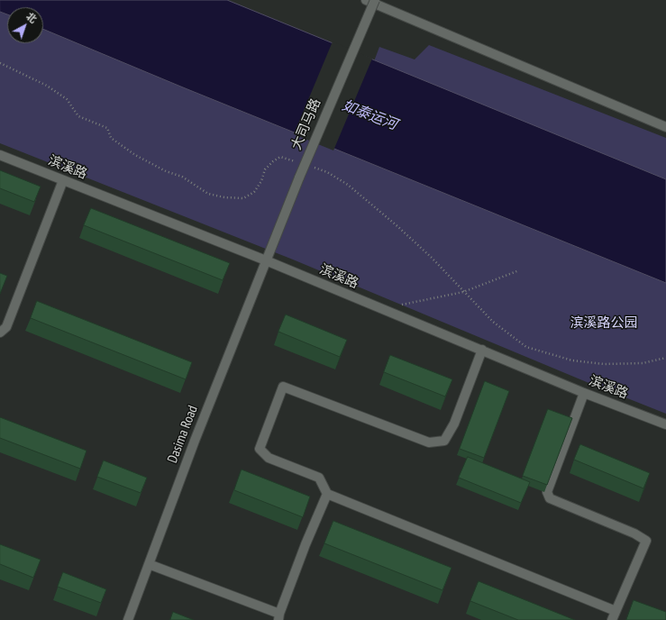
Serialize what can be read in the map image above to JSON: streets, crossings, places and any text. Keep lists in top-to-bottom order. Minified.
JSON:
{"streets":{"street":["大司马路","滨溪路","Dasima Road"]},"crossings":[["大司马路","滨溪路"],["大司马路","Dasima Road"],["滨溪路","Dasima Road"]],"water":["如泰运河"],"parks":["滨溪路公园"],"north":"top right"}
